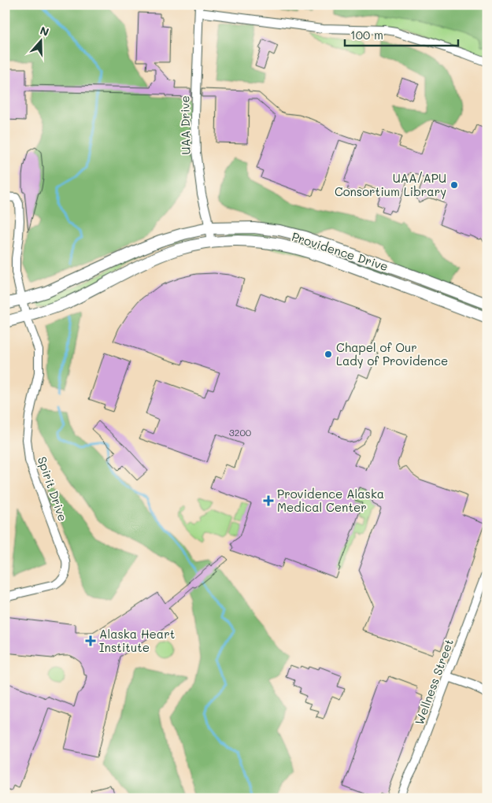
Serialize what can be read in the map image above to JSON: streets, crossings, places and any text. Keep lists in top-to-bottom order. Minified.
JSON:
{"streets":{"main road":["Providence Drive"],"street":["UAA Drive","Spirit Drive","Wellness Street"]},"crossings":[["UAA Drive","Providence Drive"],["Providence Drive","Spirit Drive"]],"places":{"other":["UAA/APU Consortium Library","Chapel of Our Lady of Providence"],"health":["Providence Alaska Medical Center","Alaska Heart Institute"]},"house_numbers":["3200"],"scale_bar":"100 m","north":"top"}
